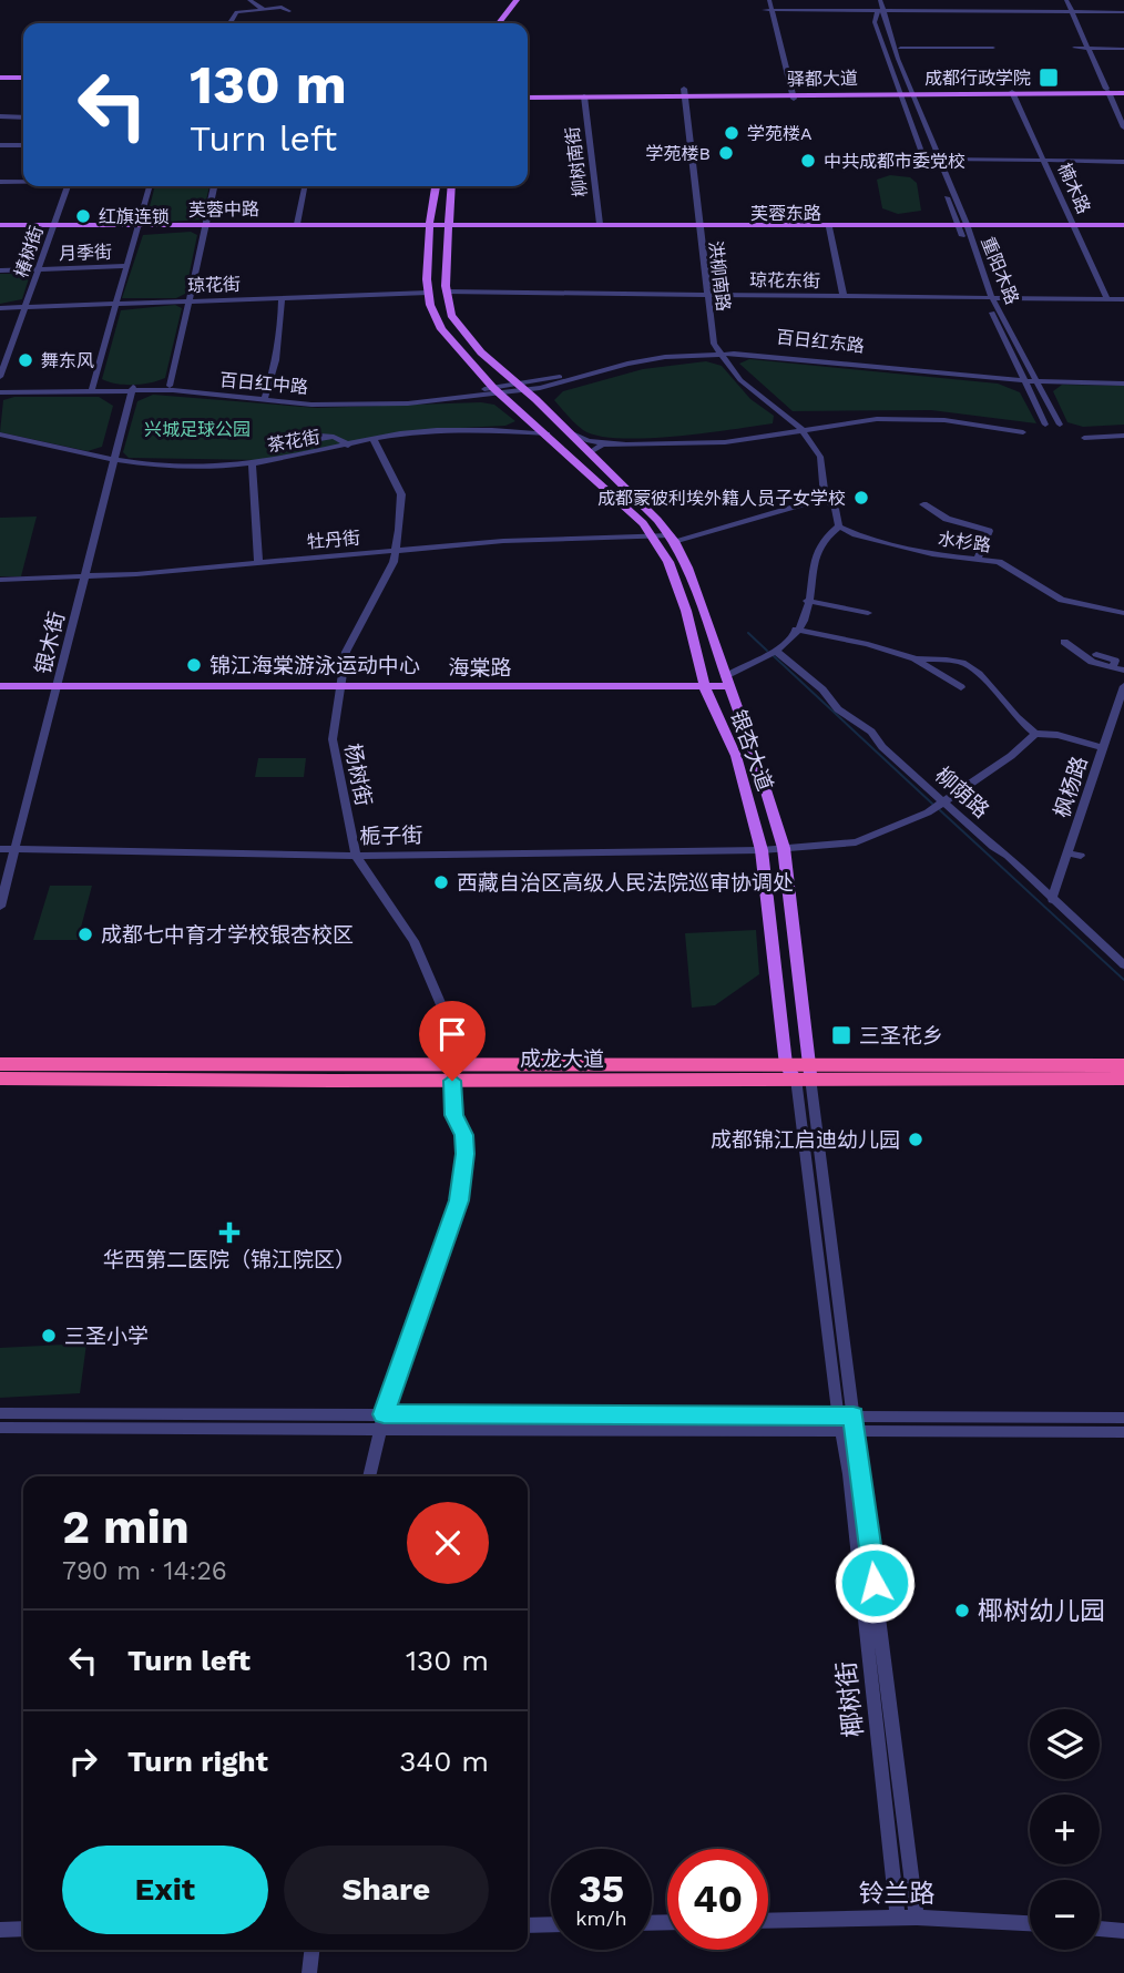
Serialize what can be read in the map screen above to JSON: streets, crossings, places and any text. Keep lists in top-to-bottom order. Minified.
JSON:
{"streets":{"highway":["成龙大道"],"main road":["驿都大道","芙蓉中路","芙蓉东路","海棠路","银杏大道"],"street":["柳树南街","楠木路","椿树街","月季街","重阳木路","洪柳南路","琼花东街","琼花街","百日红东路","百日红中路","茶花街","牡丹街","水杉路","银木街","杨树街","枫杨路","柳荫路","栀子街","椰树街","铃兰路"]},"crossings":[["驿都大道","柳树南街"],["驿都大道","楠木路"],["驿都大道","洪柳南路"],["柳树南街","芙蓉东路"],["楠木路","芙蓉东路"],["楠木路","琼花东街"],["芙蓉中路","芙蓉东路"],["芙蓉中路","椿树街"],["芙蓉中路","银杏大道"],["芙蓉东路","重阳木路"],["芙蓉东路","洪柳南路"],["芙蓉东路","银杏大道"],["椿树街","月季街"],["椿树街","琼花街"],["重阳木路","琼花东街"],["重阳木路","百日红东路"],["洪柳南路","琼花东街"],["洪柳南路","百日红东路"],["琼花东街","银杏大道"],["琼花街","银杏大道"],["百日红东路","百日红中路"],["百日红东路","银杏大道"],["百日红中路","银木街"],["百日红中路","银杏大道"],["茶花街","银木街"],["茶花街","银杏大道"],["茶花街","杨树街"],["牡丹街","银木街"],["牡丹街","银杏大道"],["牡丹街","杨树街"],["银木街","海棠路"],["银木街","栀子街"],["海棠路","银杏大道"],["海棠路","杨树街"],["银杏大道","栀子街"],["银杏大道","成龙大道"],["银杏大道","椰树街"],["杨树街","栀子街"],["杨树街","成龙大道"],["枫杨路","柳荫路"],["柳荫路","栀子街"],["椰树街","铃兰路"]],"parks":["兴城足球公园"],"places":{"transit":["成都行政学院","三圣花乡"],"other":["学苑楼A","学苑楼B","中共成都市委党校","红旗连锁","舞东风","成都蒙彼利埃外籍人员子女学校","锦江海棠游泳运动中心","西藏自治区高级人民法院巡审协调处","成都七中育才学校银杏校区","成都锦江启迪幼儿园","三圣小学","椰树幼儿园"],"health":["华西第二医院（锦江院区）"]},"page":{"turn":["130 m","Turn left"],"heading":["2 min","790 m · 14:26"],"list":[{"name":"Turn left","value":"130 m"},{"name":"Turn right","value":"340 m"}],"map_buttons":["+","−"],"buttons":["Exit","Share"],"speed":"35 km/h","limit":"40"}}
